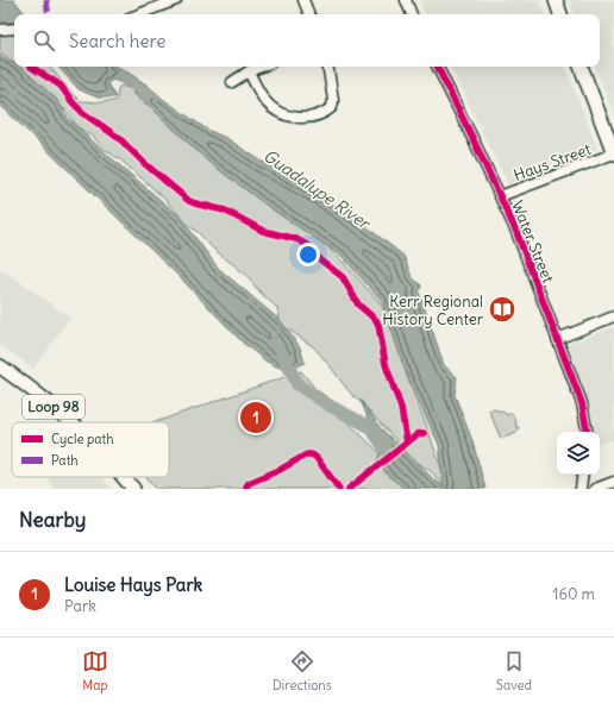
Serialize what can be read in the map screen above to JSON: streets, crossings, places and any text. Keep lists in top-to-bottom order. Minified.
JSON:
{"streets":{"main road":["Loop 98"],"street":["Hays Street","Water Street"]},"crossings":[["Hays Street","Water Street"]],"water":["Guadalupe River"],"places":{"library":["Kerr Regional History Center"]},"legend":["Cycle path","Path"],"page":{"search":"Search here","pins":"1","heading":"Nearby","list":[{"mark":"1","name":"Louise Hays Park","note":"Park","value":"160 m"}],"nav":["Map","Directions","Saved"]}}
